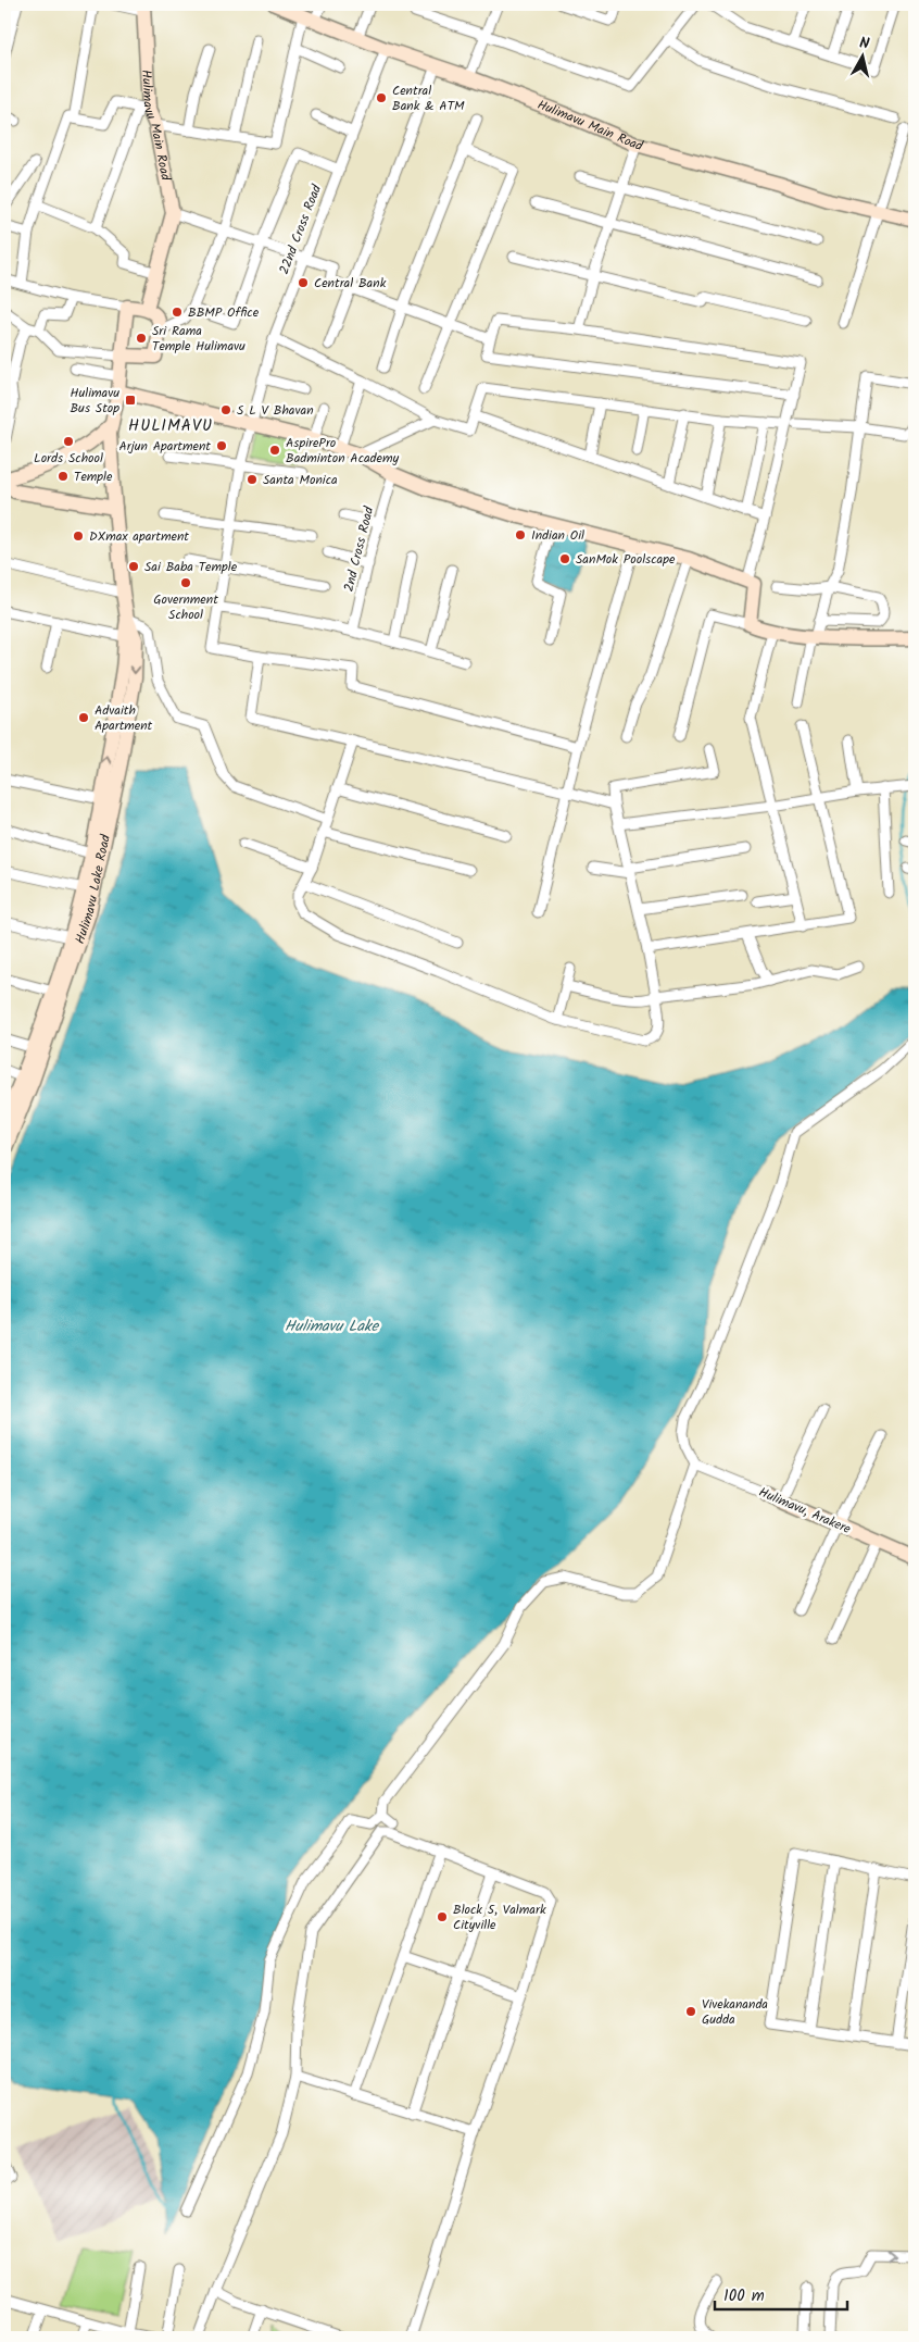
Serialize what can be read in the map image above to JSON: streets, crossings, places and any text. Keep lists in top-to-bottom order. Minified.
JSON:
{"streets":{"street":["Hulimavu Main Road","22nd Cross Road","2nd Cross Road","Hulimavu Lake Road","Hulimavu, Arakere"]},"crossings":[["Hulimavu Main Road","22nd Cross Road"]],"districts":["HULIMAVU"],"water":["Hulimavu Lake"],"places":{"other":["Central Bank & ATM","Central Bank","BBMP Office","Sri Rama Temple Hulimavu","S L V Bhavan","Lords School","Arjun Apartment","AspirePro Badminton Academy","Temple","Santa Monica","Indian Oil","DXmax apartment","SanMok Poolscape","Sai Baba Temple","Government School","Advaith Apartment","Block 5, Valmark Cityville","Vivekananda Gudda"],"transit":["Hulimavu Bus Stop"]},"scale_bar":"100 m","north":"top"}
